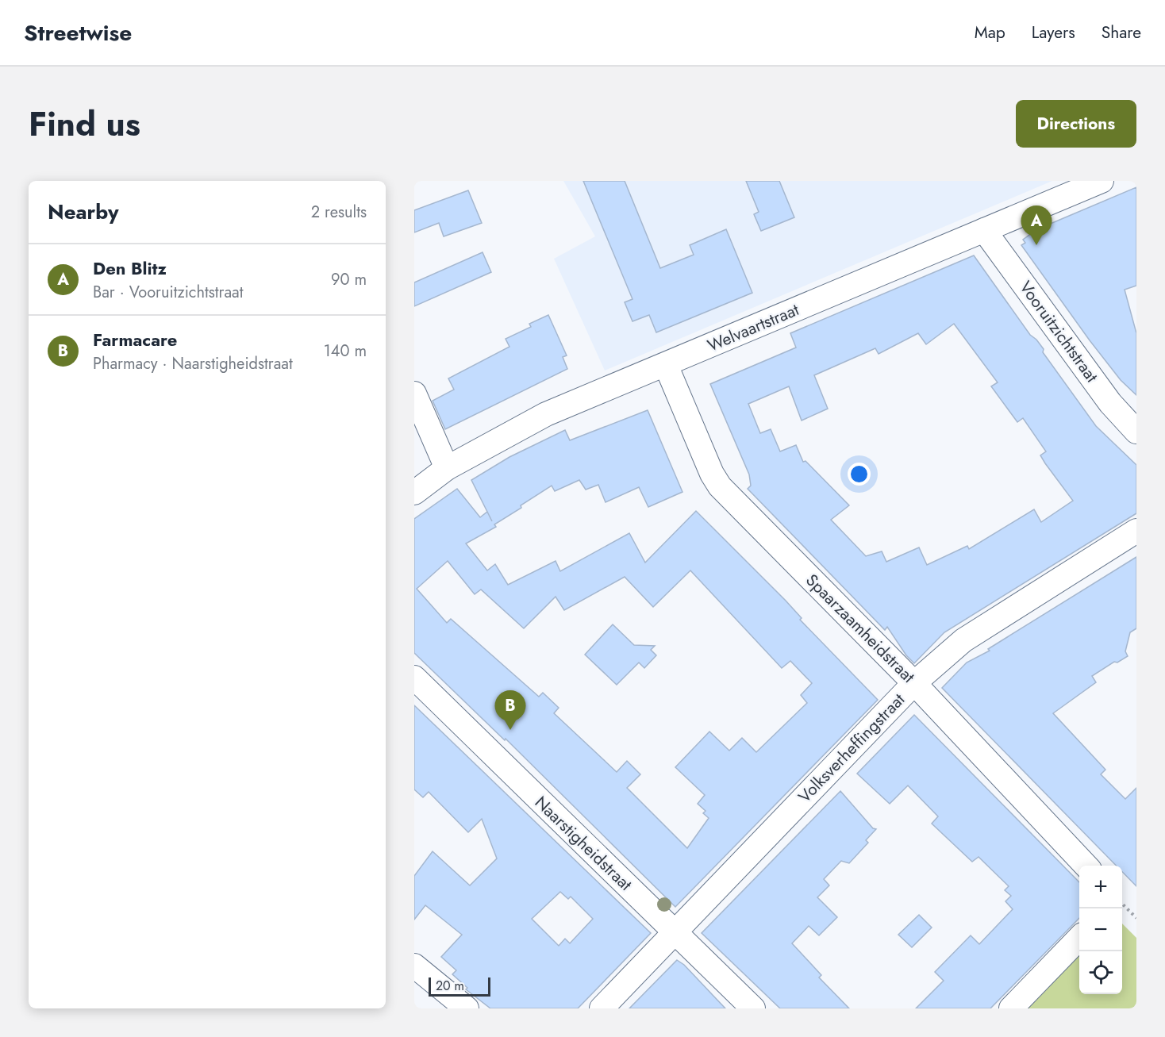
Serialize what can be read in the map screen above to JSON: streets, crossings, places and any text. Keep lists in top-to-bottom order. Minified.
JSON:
{"streets":{"street":["Welvaartstraat","Vooruitzichtstraat","Spaarzaamheidstraat","Volksverheffingstraat","Naarstigheidstraat"]},"crossings":[["Welvaartstraat","Vooruitzichtstraat"],["Welvaartstraat","Spaarzaamheidstraat"],["Spaarzaamheidstraat","Volksverheffingstraat"],["Volksverheffingstraat","Naarstigheidstraat"]],"scale_bar":"20 m","page":{"header":"Streetwise","nav":["Map","Layers","Share"],"title":"Find us","buttons":"Directions","heading":["Nearby","2 results"],"pins":["A","B"],"list":[{"mark":"A","name":"Den Blitz","note":"Bar · Vooruitzichtstraat","value":"90 m"},{"mark":"B","name":"Farmacare","note":"Pharmacy · Naarstigheidstraat","value":"140 m"}],"map_buttons":["+","−"],"scale":"20 m"}}
